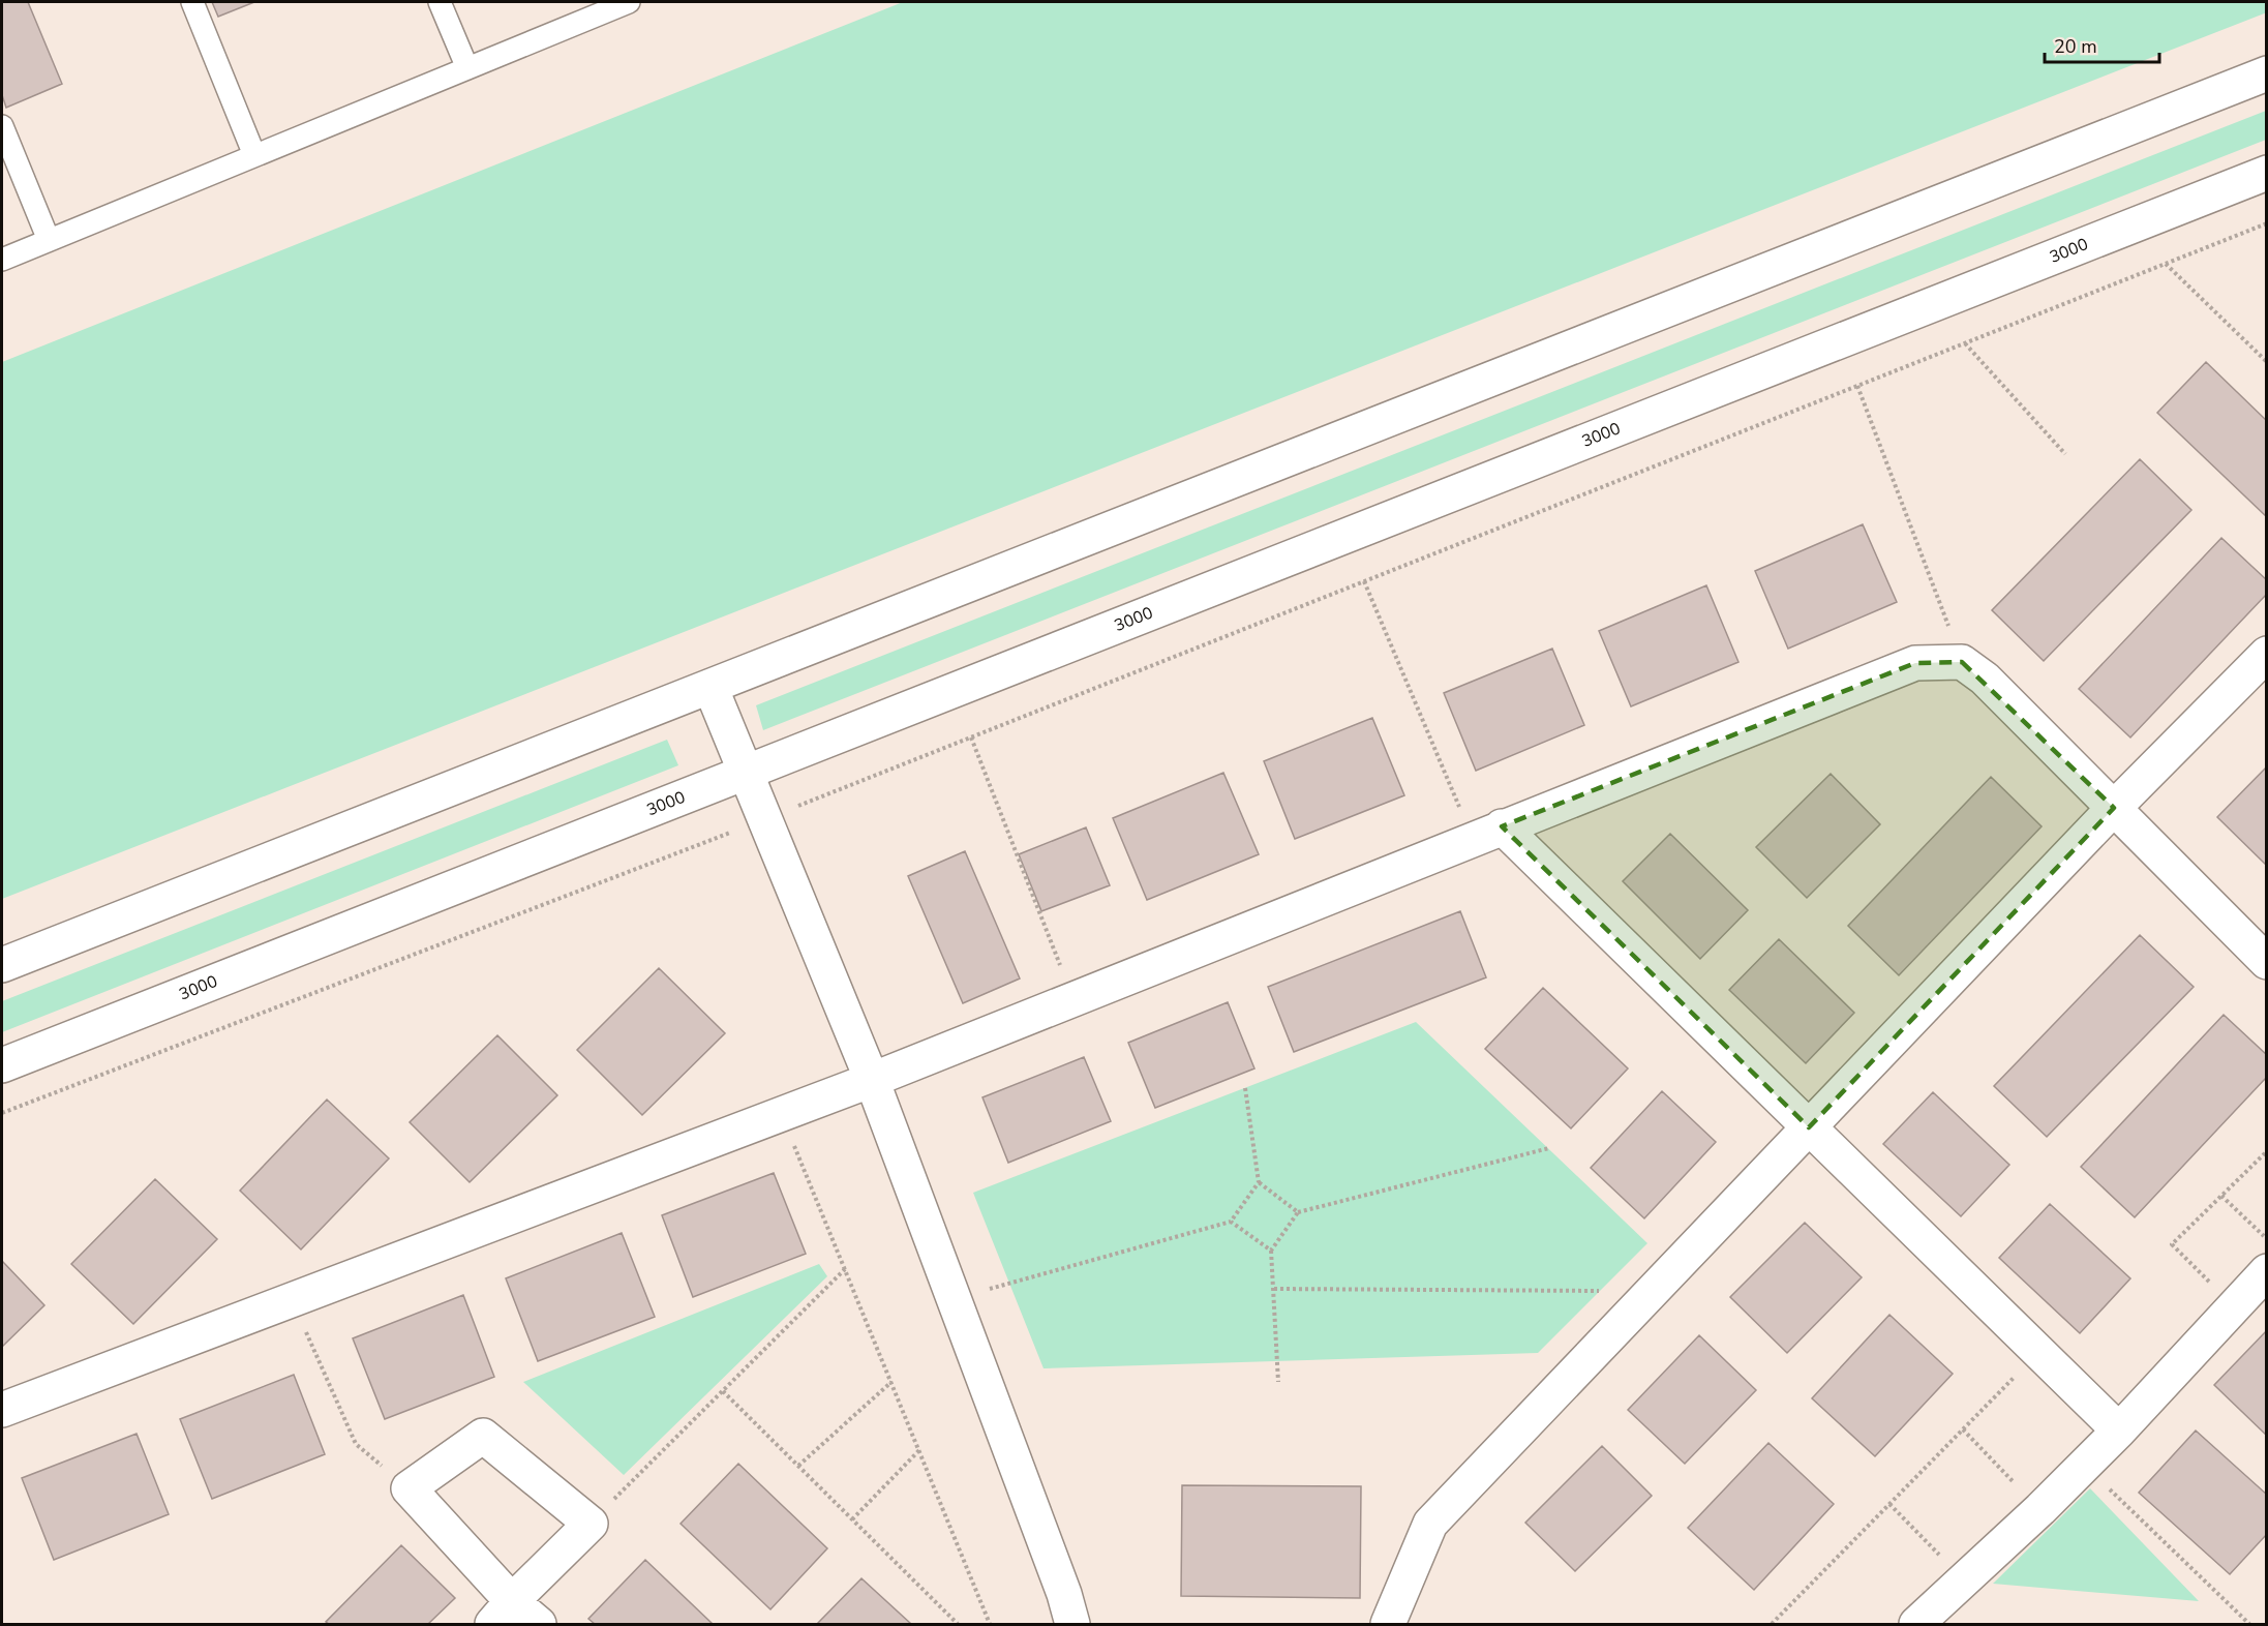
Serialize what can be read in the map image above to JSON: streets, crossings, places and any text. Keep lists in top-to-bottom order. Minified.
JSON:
{"streets":{"street":["3000"]},"scale_bar":"20 m"}
